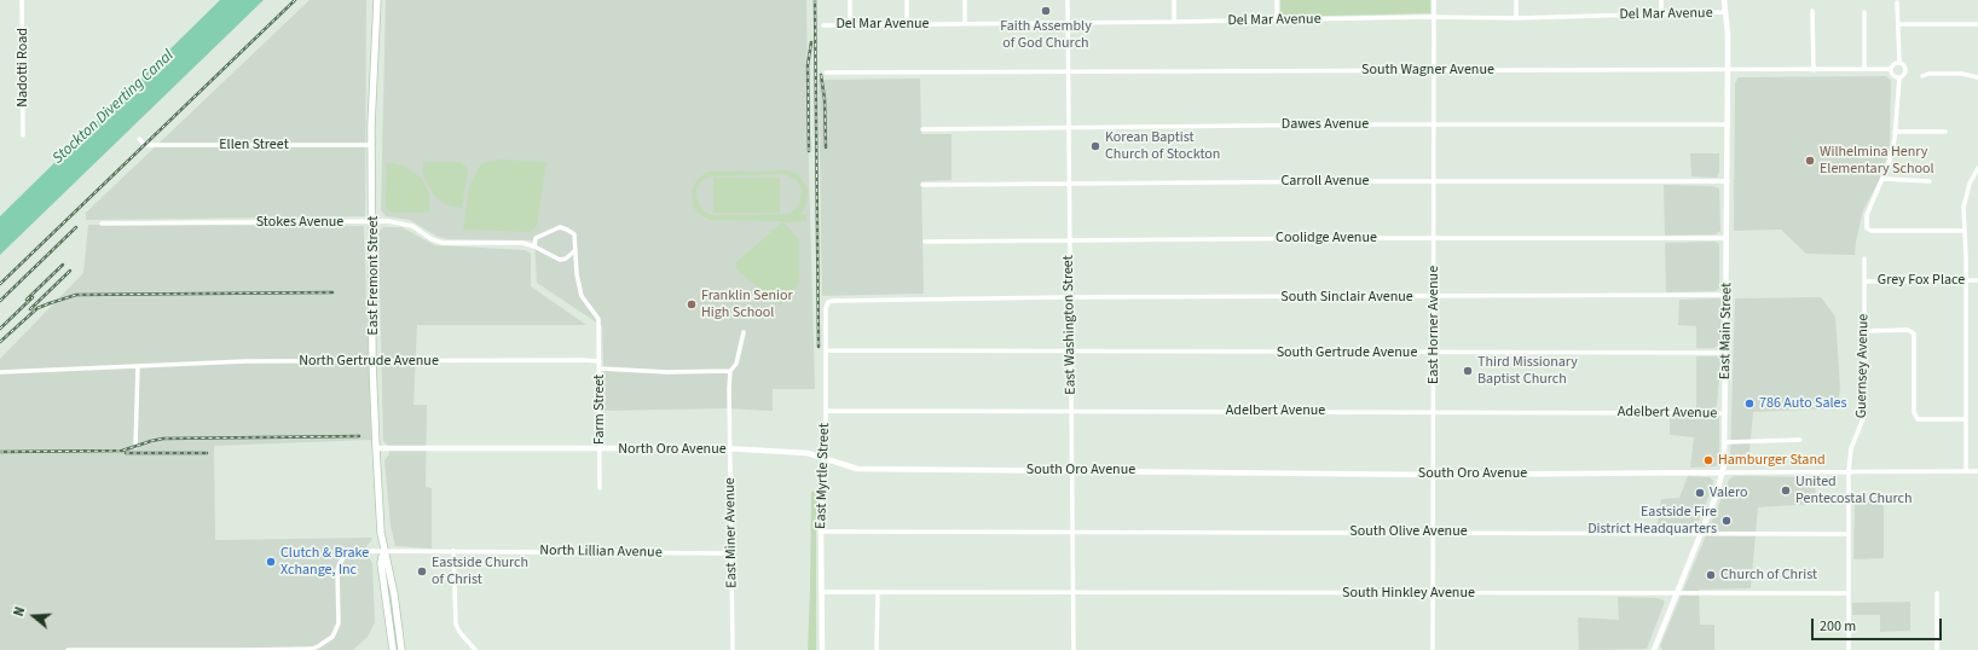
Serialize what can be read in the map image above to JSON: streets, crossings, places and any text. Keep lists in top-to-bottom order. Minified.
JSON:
{"streets":{"main road":["East Fremont Street"],"street":["Del Mar Avenue","Nadotti Road","South Wagner Avenue","Dawes Avenue","Ellen Street","Carroll Avenue","Stokes Avenue","Coolidge Avenue","Grey Fox Place","South Sinclair Avenue","East Washington Street","East Horner Avenue","East Main Street","South Gertrude Avenue","North Gertrude Avenue","Guernsey Avenue","Farm Street","Adelbert Avenue","North Oro Avenue","South Oro Avenue","East Myrtle Street","South Olive Avenue","East Miner Avenue","North Lillian Avenue","South Hinkley Avenue"]},"crossings":[["Del Mar Avenue","East Washington Street"],["Del Mar Avenue","East Horner Avenue"],["Del Mar Avenue","East Main Street"],["South Wagner Avenue","East Washington Street"],["South Wagner Avenue","East Horner Avenue"],["South Wagner Avenue","East Main Street"],["Dawes Avenue","East Washington Street"],["Dawes Avenue","East Horner Avenue"],["Dawes Avenue","East Main Street"],["Ellen Street","East Fremont Street"],["Carroll Avenue","East Washington Street"],["Carroll Avenue","East Horner Avenue"],["Carroll Avenue","East Main Street"],["Stokes Avenue","East Fremont Street"],["Stokes Avenue","Farm Street"],["Coolidge Avenue","East Washington Street"],["Coolidge Avenue","East Horner Avenue"],["Coolidge Avenue","East Main Street"],["East Fremont Street","North Gertrude Avenue"],["East Fremont Street","North Oro Avenue"],["East Fremont Street","North Lillian Avenue"],["Grey Fox Place","Guernsey Avenue"],["South Sinclair Avenue","East Washington Street"],["South Sinclair Avenue","East Horner Avenue"],["South Sinclair Avenue","East Main Street"],["South Sinclair Avenue","East Myrtle Street"],["East Washington Street","South Gertrude Avenue"],["East Washington Street","Adelbert Avenue"],["East Washington Street","South Oro Avenue"],["East Washington Street","South Olive Avenue"],["East Washington Street","South Hinkley Avenue"],["East Horner Avenue","South Gertrude Avenue"],["East Horner Avenue","Adelbert Avenue"],["East Horner Avenue","South Oro Avenue"],["East Horner Avenue","South Olive Avenue"],["East Horner Avenue","South Hinkley Avenue"],["East Main Street","South Gertrude Avenue"],["East Main Street","Adelbert Avenue"],["East Main Street","South Oro Avenue"],["East Main Street","South Olive Avenue"],["East Main Street","South Hinkley Avenue"],["South Gertrude Avenue","East Myrtle Street"],["North Gertrude Avenue","Farm Street"],["Guernsey Avenue","South Oro Avenue"],["Guernsey Avenue","South Olive Avenue"],["Guernsey Avenue","South Hinkley Avenue"],["Farm Street","North Oro Avenue"],["Adelbert Avenue","East Myrtle Street"],["North Oro Avenue","South Oro Avenue"],["North Oro Avenue","East Myrtle Street"],["North Oro Avenue","East Miner Avenue"],["East Myrtle Street","South Olive Avenue"],["East Myrtle Street","South Hinkley Avenue"],["East Miner Avenue","North Lillian Avenue"]],"water":["Stockton Diverting Canal"],"places":["Faith Assembly of God Church","Korean Baptist Church of Stockton","Wilhelmina Henry Elementary School","Franklin Senior High School","Third Missionary Baptist Church","786 Auto Sales","Hamburger Stand","United Pentecostal Church","Valero","Eastside Fire District Headquarters","Clutch & Brake Xchange, Inc","Eastside Church of Christ","Church of Christ"],"scale_bar":"200 m","north":"left"}
